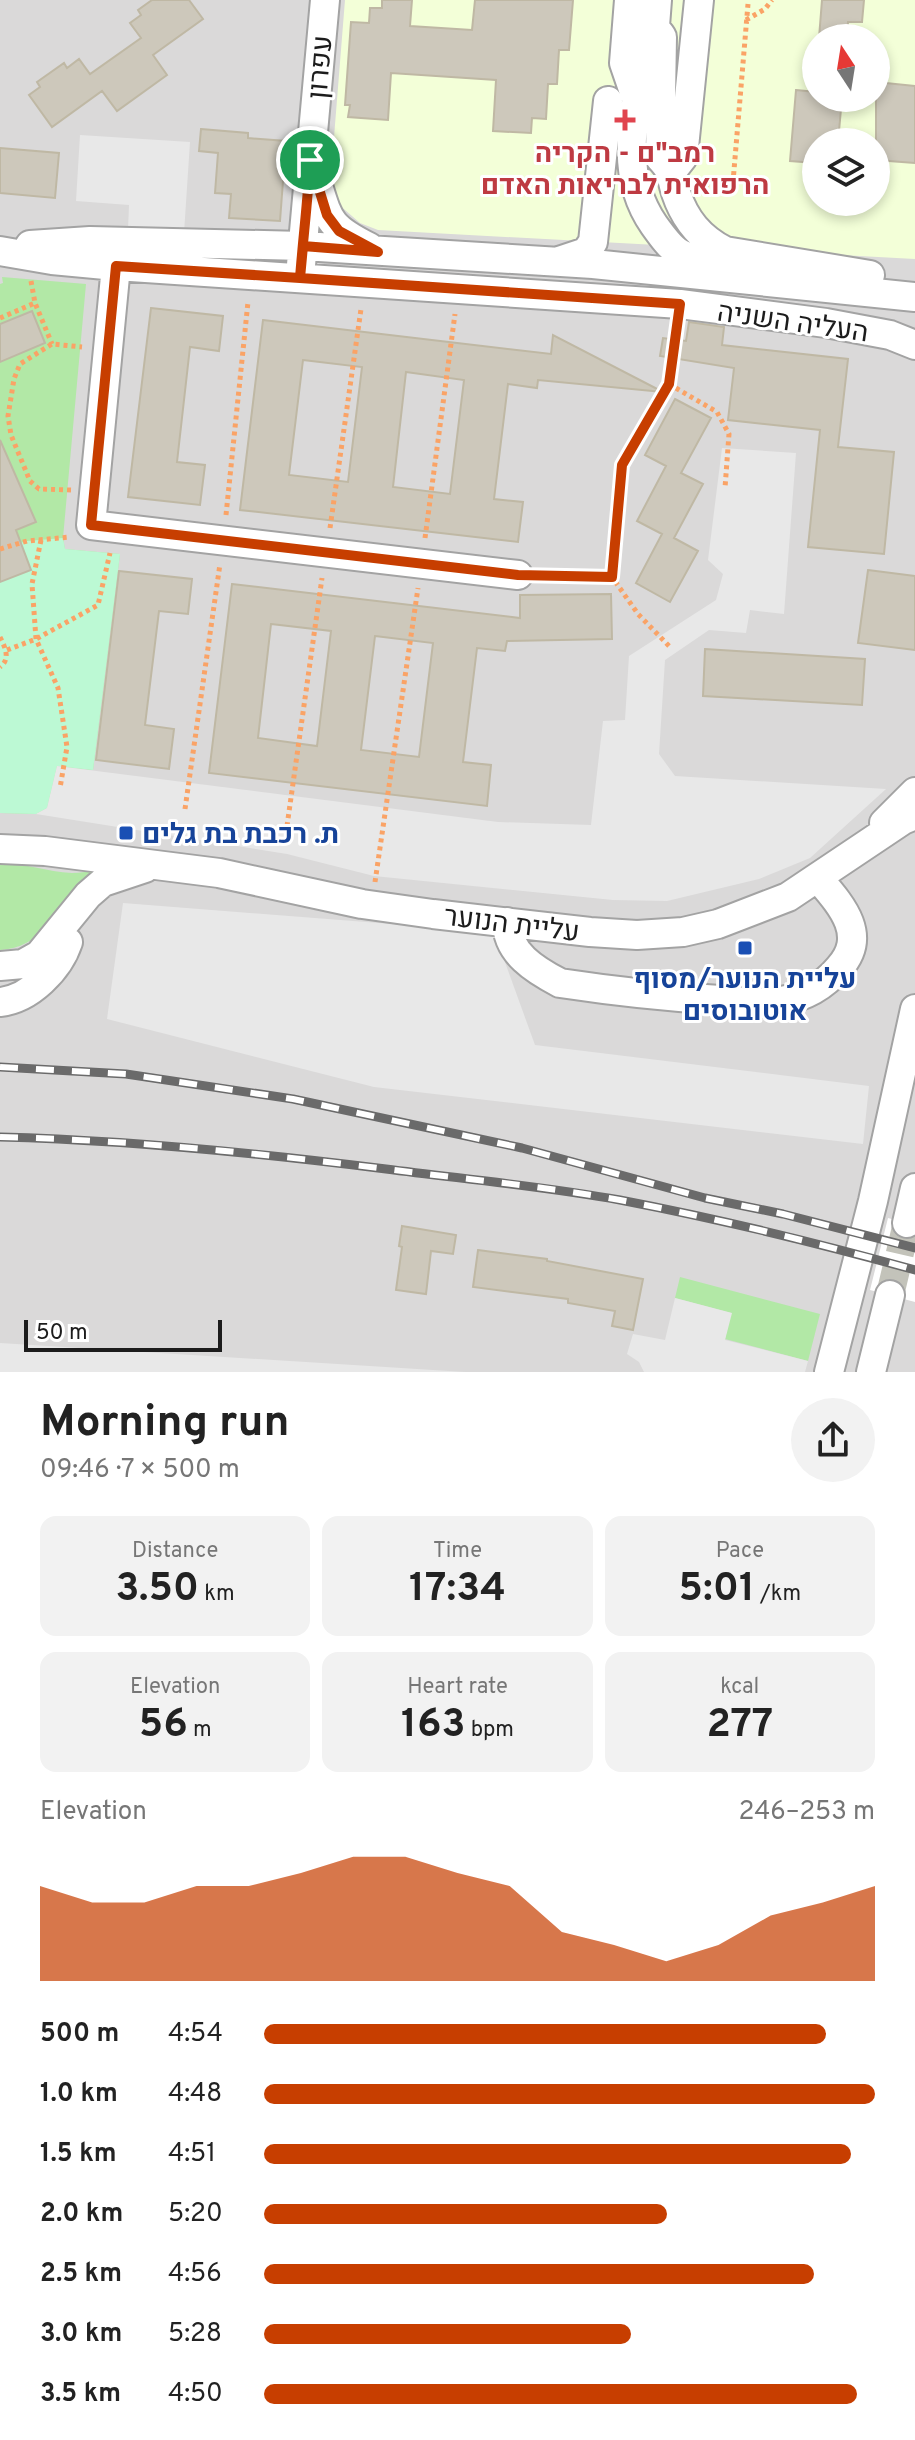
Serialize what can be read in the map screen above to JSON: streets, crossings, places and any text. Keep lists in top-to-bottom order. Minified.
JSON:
{"streets":{"street":["עפרון","העליה השניה","עליית הנוער"]},"crossings":[["עפרון","העליה השניה"]],"places":{"health":["רמב\"ם - הקריה הרפואית לבריאות האדם"],"transit":["ת. רכבת בת גלים","עליית הנוער/מסוף אוטובוסים"]},"scale_bar":"50 m","north":"top","page":{"scale":"50 m","heading":["Morning run","09:46 · 7 × 500 m"],"stats":[["Distance","3.50 km"],["Time","17:34"],["Pace","5:01 /km"],["Elevation","56 m"],["Heart rate","163 bpm"],["kcal","277"]],"chart":["Elevation","246–253 m"],"list":[{"name":"500 m","note":"4:54"},{"name":"1.0 km","note":"4:48"},{"name":"1.5 km","note":"4:51"},{"name":"2.0 km","note":"5:20"},{"name":"2.5 km","note":"4:56"},{"name":"3.0 km","note":"5:28"},{"name":"3.5 km","note":"4:50"}]}}
